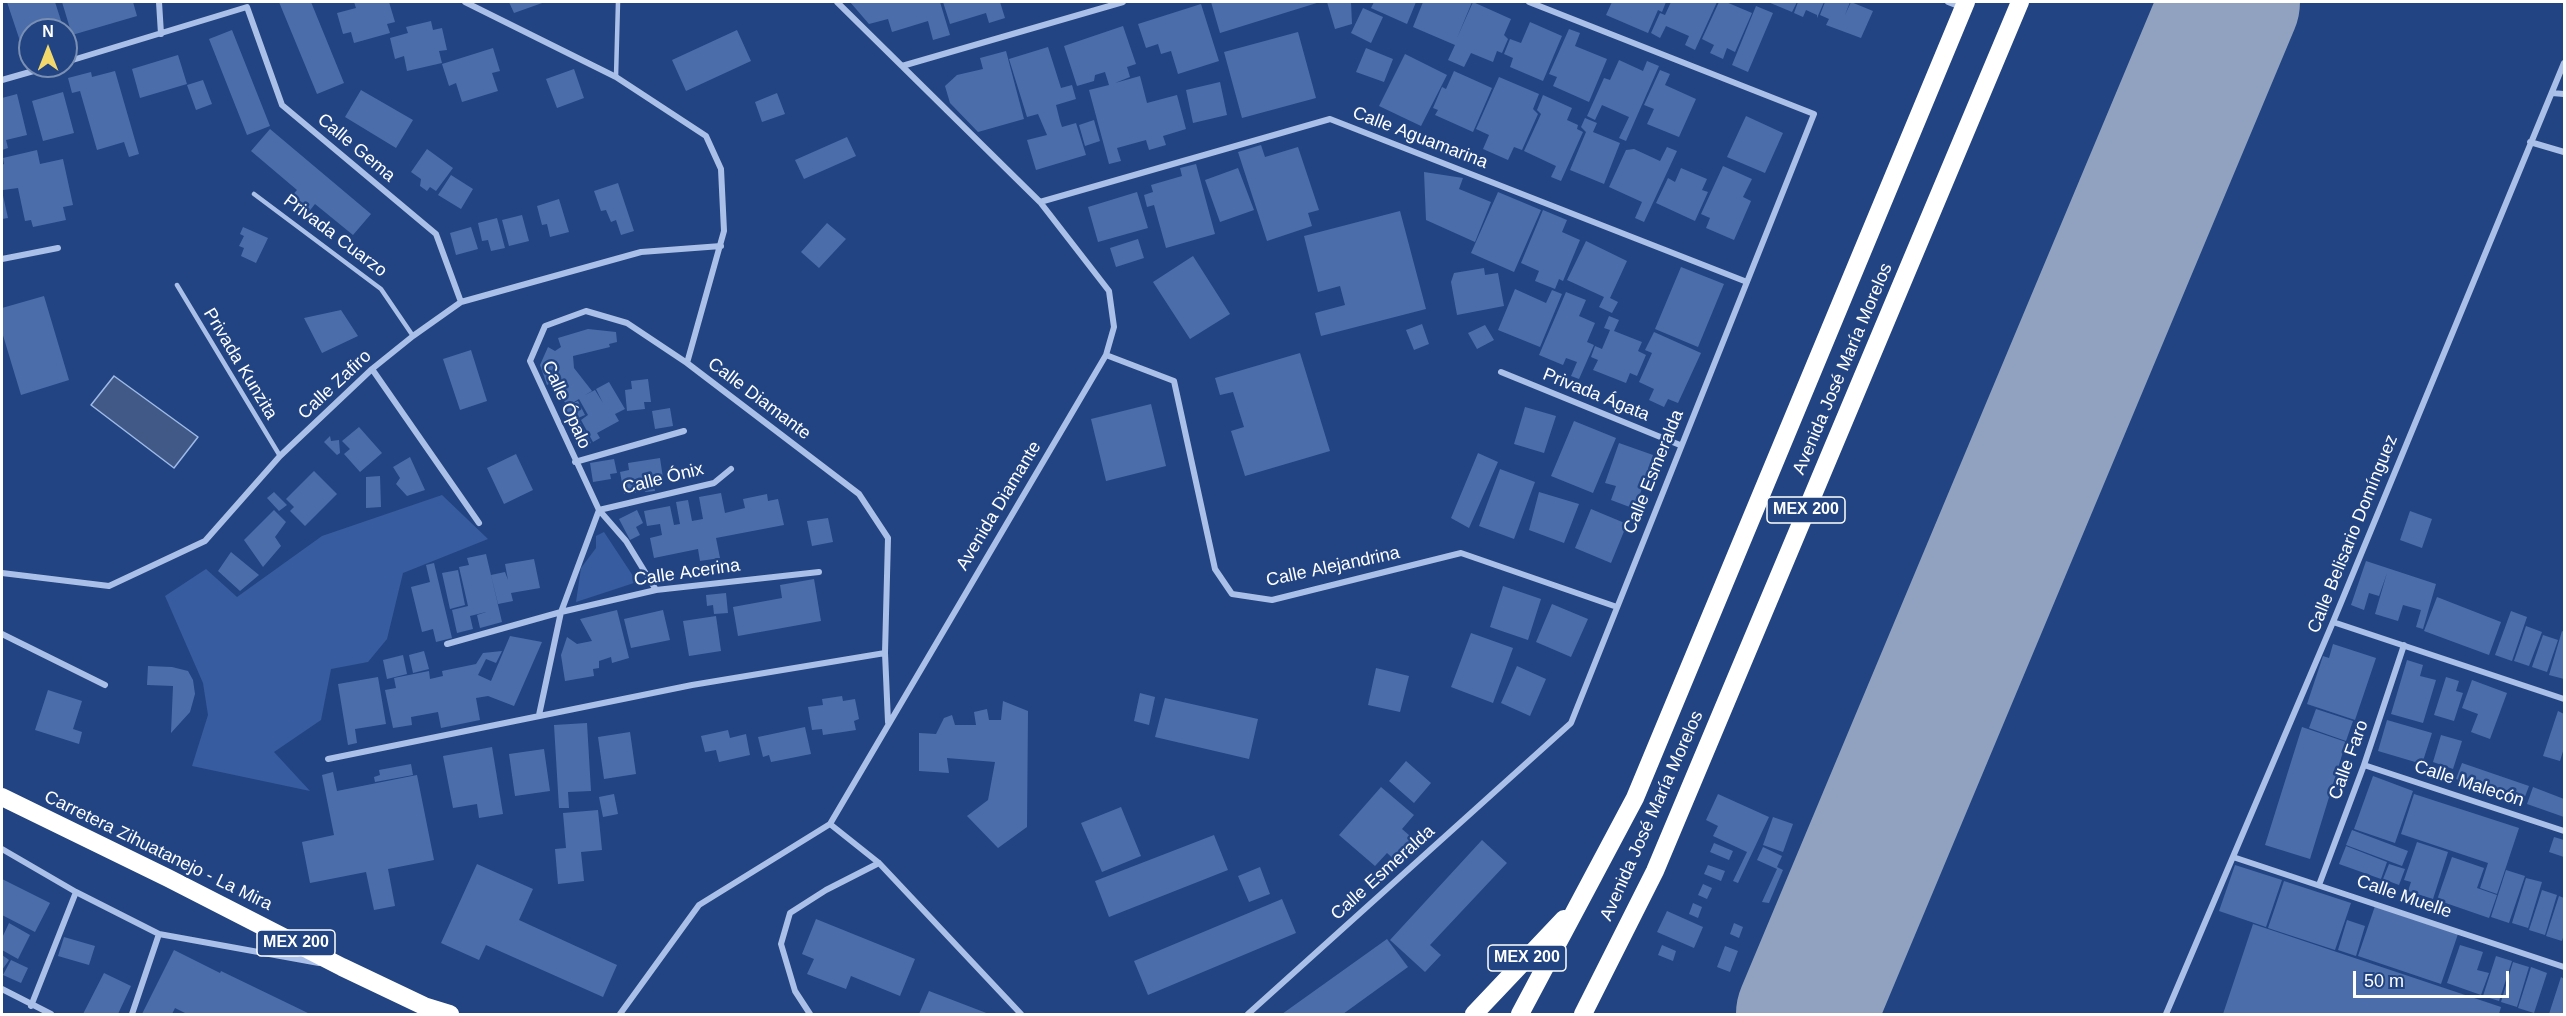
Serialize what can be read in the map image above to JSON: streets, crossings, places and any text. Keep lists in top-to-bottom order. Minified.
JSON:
{"streets":{"highway":["Avenida José María Morelos","MEX 200","Carretera Zihuatanejo - La Mira"],"street":["Calle Aguamarina","Calle Gema","Calle Zafiro","Privada Ágata","Calle Diamante","Calle Ópalo","Calle Esmeralda","Calle Ónix","Avenida Diamante","Calle Belisario Domínguez","Calle Alejandrina","Calle Acerina","Calle Faro","Calle Malecón","Calle Muelle"],"lane":["Privada Cuarzo","Privada Kunzita"]},"crossings":[["Calle Aguamarina","Calle Esmeralda"],["Calle Aguamarina","Avenida Diamante"],["Calle Gema","Calle Zafiro"],["Privada Cuarzo","Calle Zafiro"],["Privada Kunzita","Calle Zafiro"],["Avenida José María Morelos","MEX 200"],["Calle Zafiro","Calle Diamante"],["Privada Ágata","Calle Esmeralda"],["Calle Diamante","Calle Ópalo"],["Calle Diamante","Avenida Diamante"],["Calle Ópalo","Calle Ónix"],["Calle Ópalo","Calle Acerina"],["Calle Esmeralda","Calle Alejandrina"],["Avenida Diamante","Calle Alejandrina"],["MEX 200","Carretera Zihuatanejo - La Mira"],["Calle Belisario Domínguez","Calle Muelle"],["Calle Faro","Calle Malecón"],["Calle Faro","Calle Muelle"]],"scale_bar":"50 m","north":"top"}
